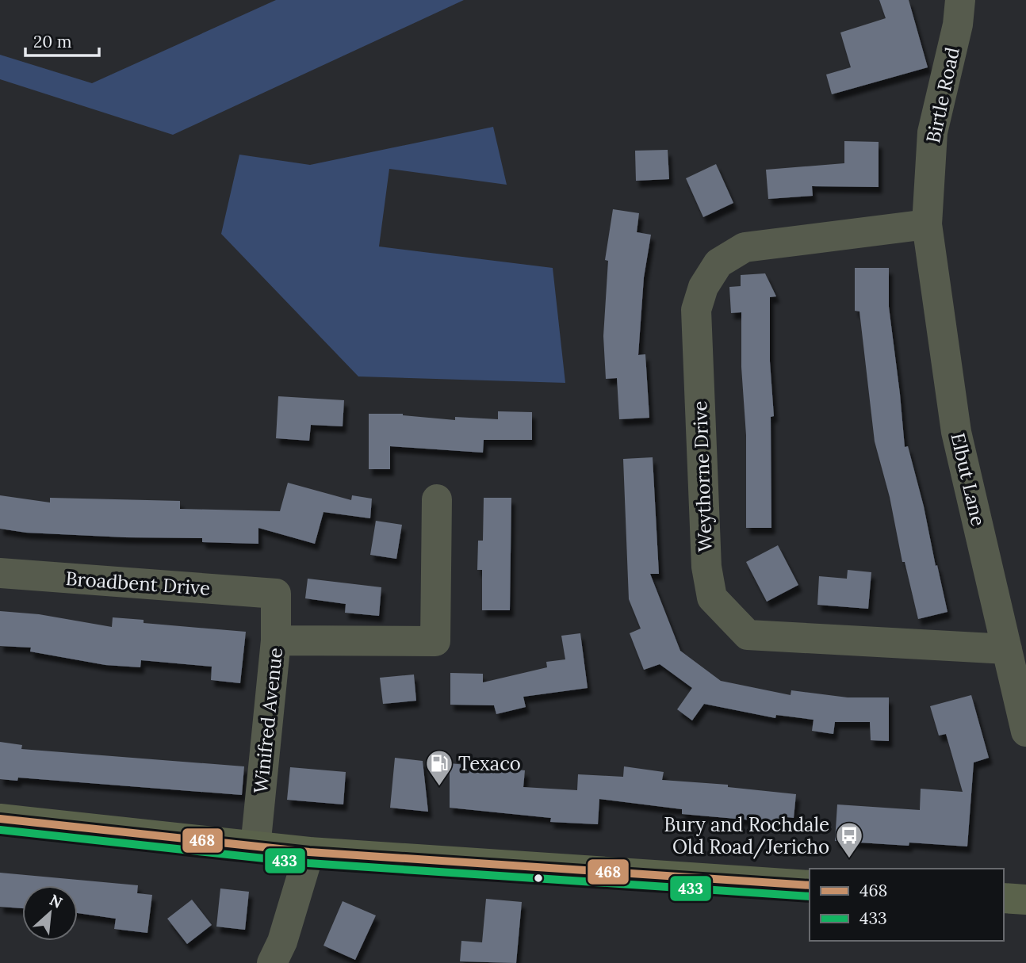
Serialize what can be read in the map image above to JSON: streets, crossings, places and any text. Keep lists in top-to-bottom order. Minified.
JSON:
{"streets":{"street":["Birtle Road","Weythorne Drive","Elbut Lane","Broadbent Drive","Winifred Avenue"]},"crossings":[["Birtle Road","Weythorne Drive"],["Birtle Road","Elbut Lane"],["Weythorne Drive","Elbut Lane"],["Broadbent Drive","Winifred Avenue"]],"places":{"fuel station":["Texaco"],"bus stop":["Bury and Rochdale Old Road/Jericho"]},"lines":["transit line 468","transit line 433"],"legend":["468","433"],"scale_bar":"20 m","north":"top right"}
